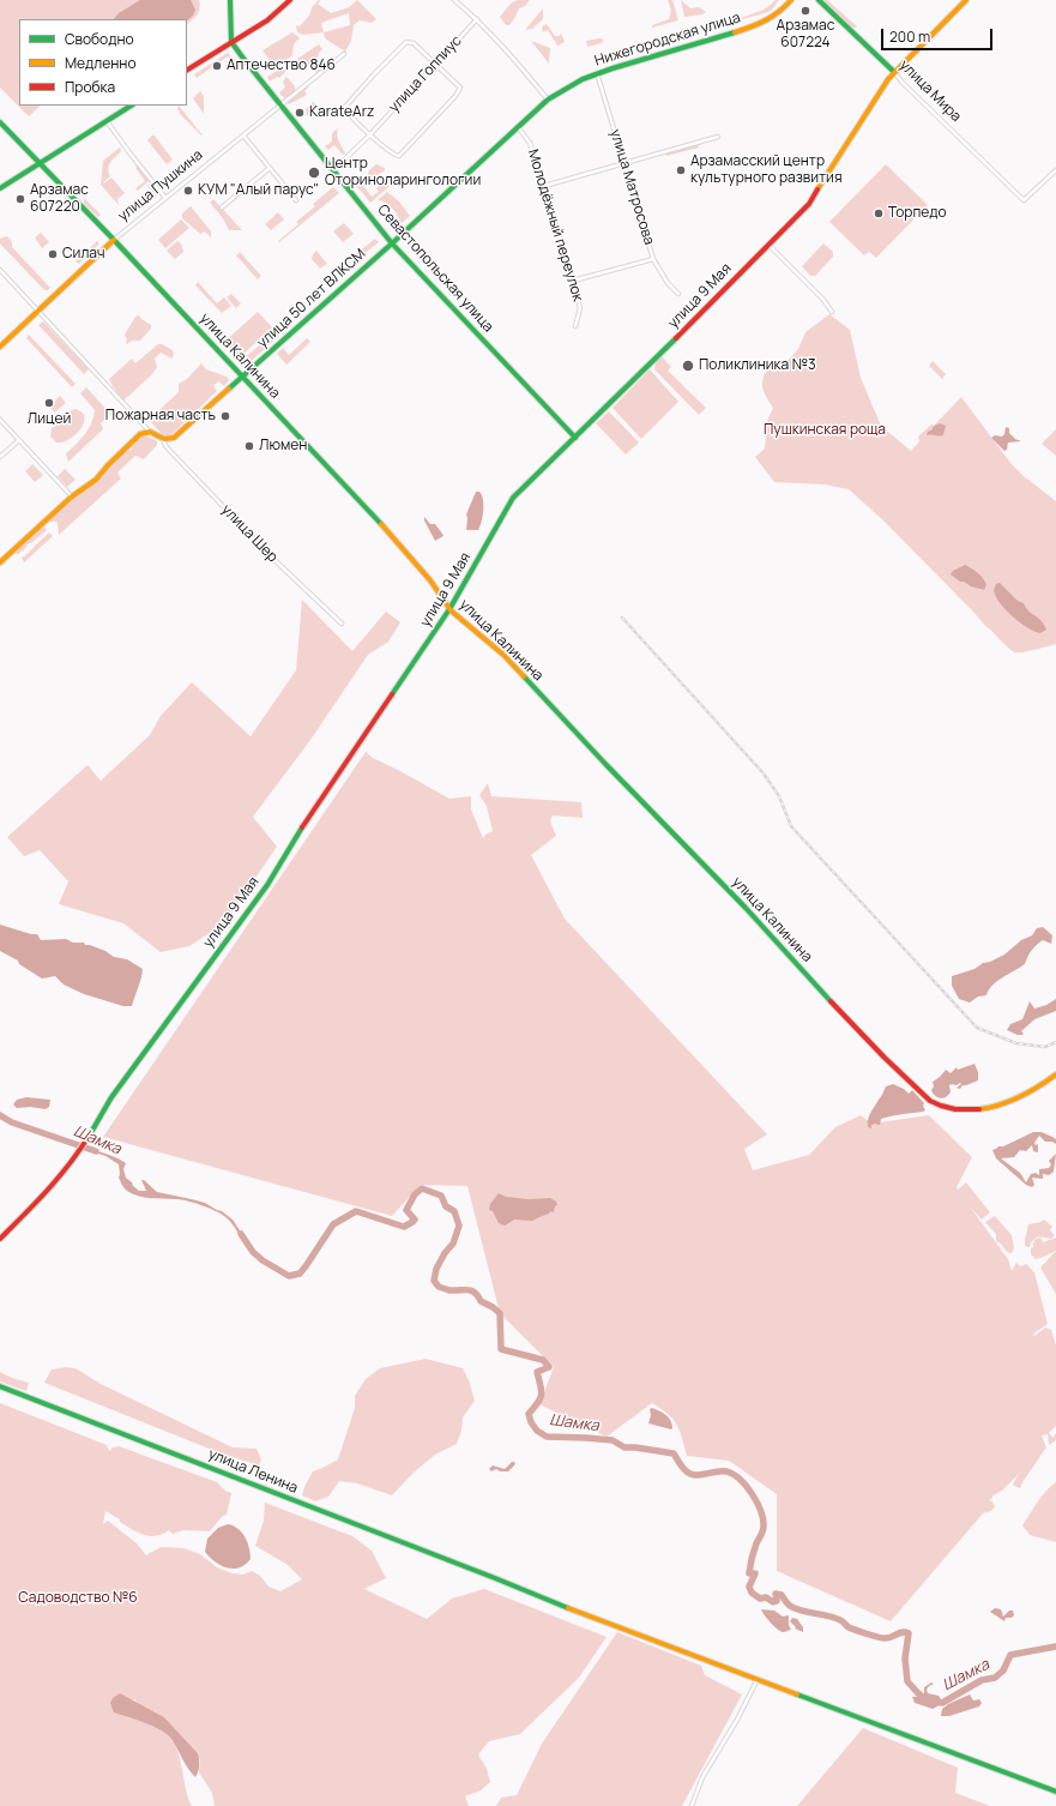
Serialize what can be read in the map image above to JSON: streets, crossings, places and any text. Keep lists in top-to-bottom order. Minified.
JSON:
{"streets":{"street":["Нижегородская улица","улица Гоппиус","улица Мира","улица Пушкина","улица Матросова","Молодёжный переулок","Севастопольская улица","улица 9 Мая","улица 50 лет ВЛКСМ","улица Калинина","улица Шер","улица Ленина"]},"crossings":[["Нижегородская улица","улица Матросова"],["Нижегородская улица","улица 50 лет ВЛКСМ"],["улица Гоппиус","Севастопольская улица"],["улица Мира","улица 9 Мая"],["улица Пушкина","Севастопольская улица"],["улица Пушкина","улица Калинина"],["Молодёжный переулок","улица 50 лет ВЛКСМ"],["Севастопольская улица","улица 9 Мая"],["Севастопольская улица","улица 50 лет ВЛКСМ"],["улица 9 Мая","улица Калинина"],["улица 50 лет ВЛКСМ","улица Калинина"],["улица 50 лет ВЛКСМ","улица Шер"]],"water":["Шамка"],"parks":["Пушкинская роща","Садоводство №6"],"places":["Арзамас 607224","Аптечество 846","KarateArz","Арзамасский центр культурного развития","Центр Оториноларингологии","КУМ \"Алый парус\"","Арзамас 607220","Торпедо","Силач","Поликлиника №3","Лицей","Пожарная часть","Люмен"],"legend":["Свободно","Медленно","Пробка"],"scale_bar":"200 m"}
